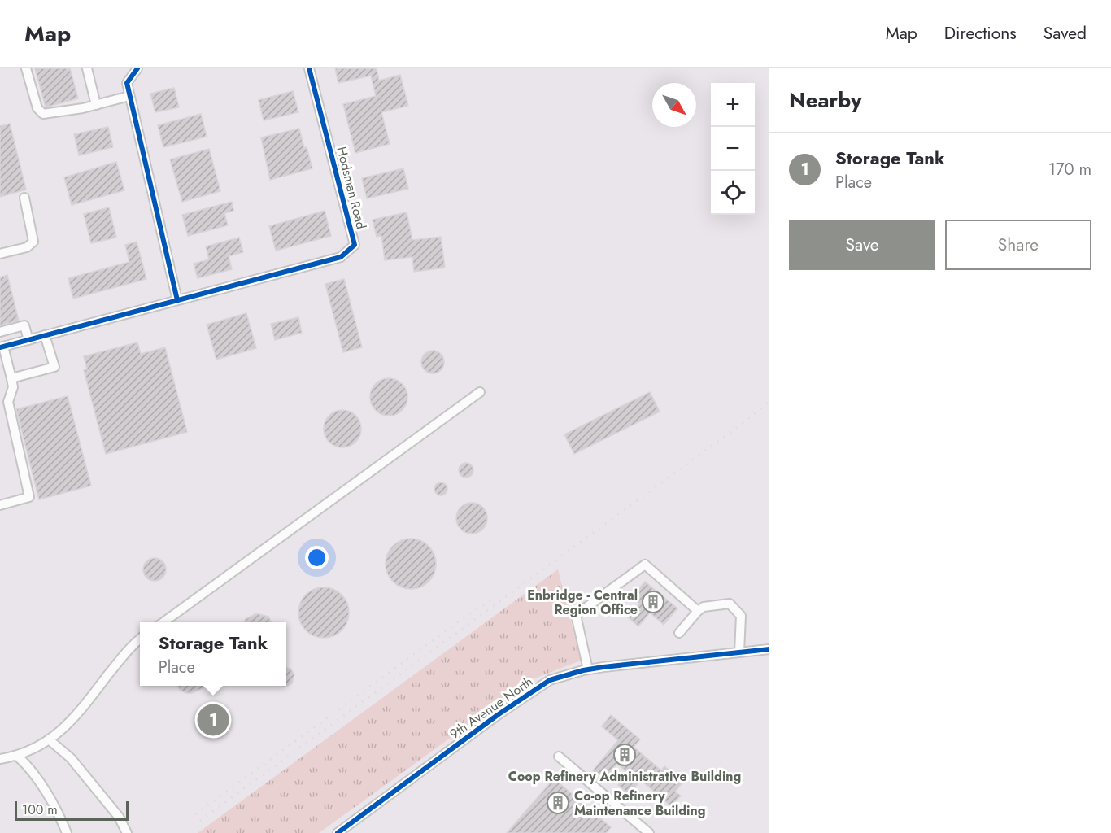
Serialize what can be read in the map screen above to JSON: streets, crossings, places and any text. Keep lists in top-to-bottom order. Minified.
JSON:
{"streets":{"street":["Hodsman Road","9th Avenue North"]},"places":{"building":["Enbridge - Central Region Office","Coop Refinery Administrative Building","Co-op Refinery Maintenance Building"]},"scale_bar":"100 m","north":"bottom right","page":{"header":"Map","nav":["Map","Directions","Saved"],"heading":"Nearby","map_buttons":["+","−"],"list":[{"mark":"1","name":"Storage Tank","note":"Place","value":"170 m"}],"buttons":["Save","Share"],"popup":["Storage Tank","Place"],"pins":"1","scale":"100 m"}}
